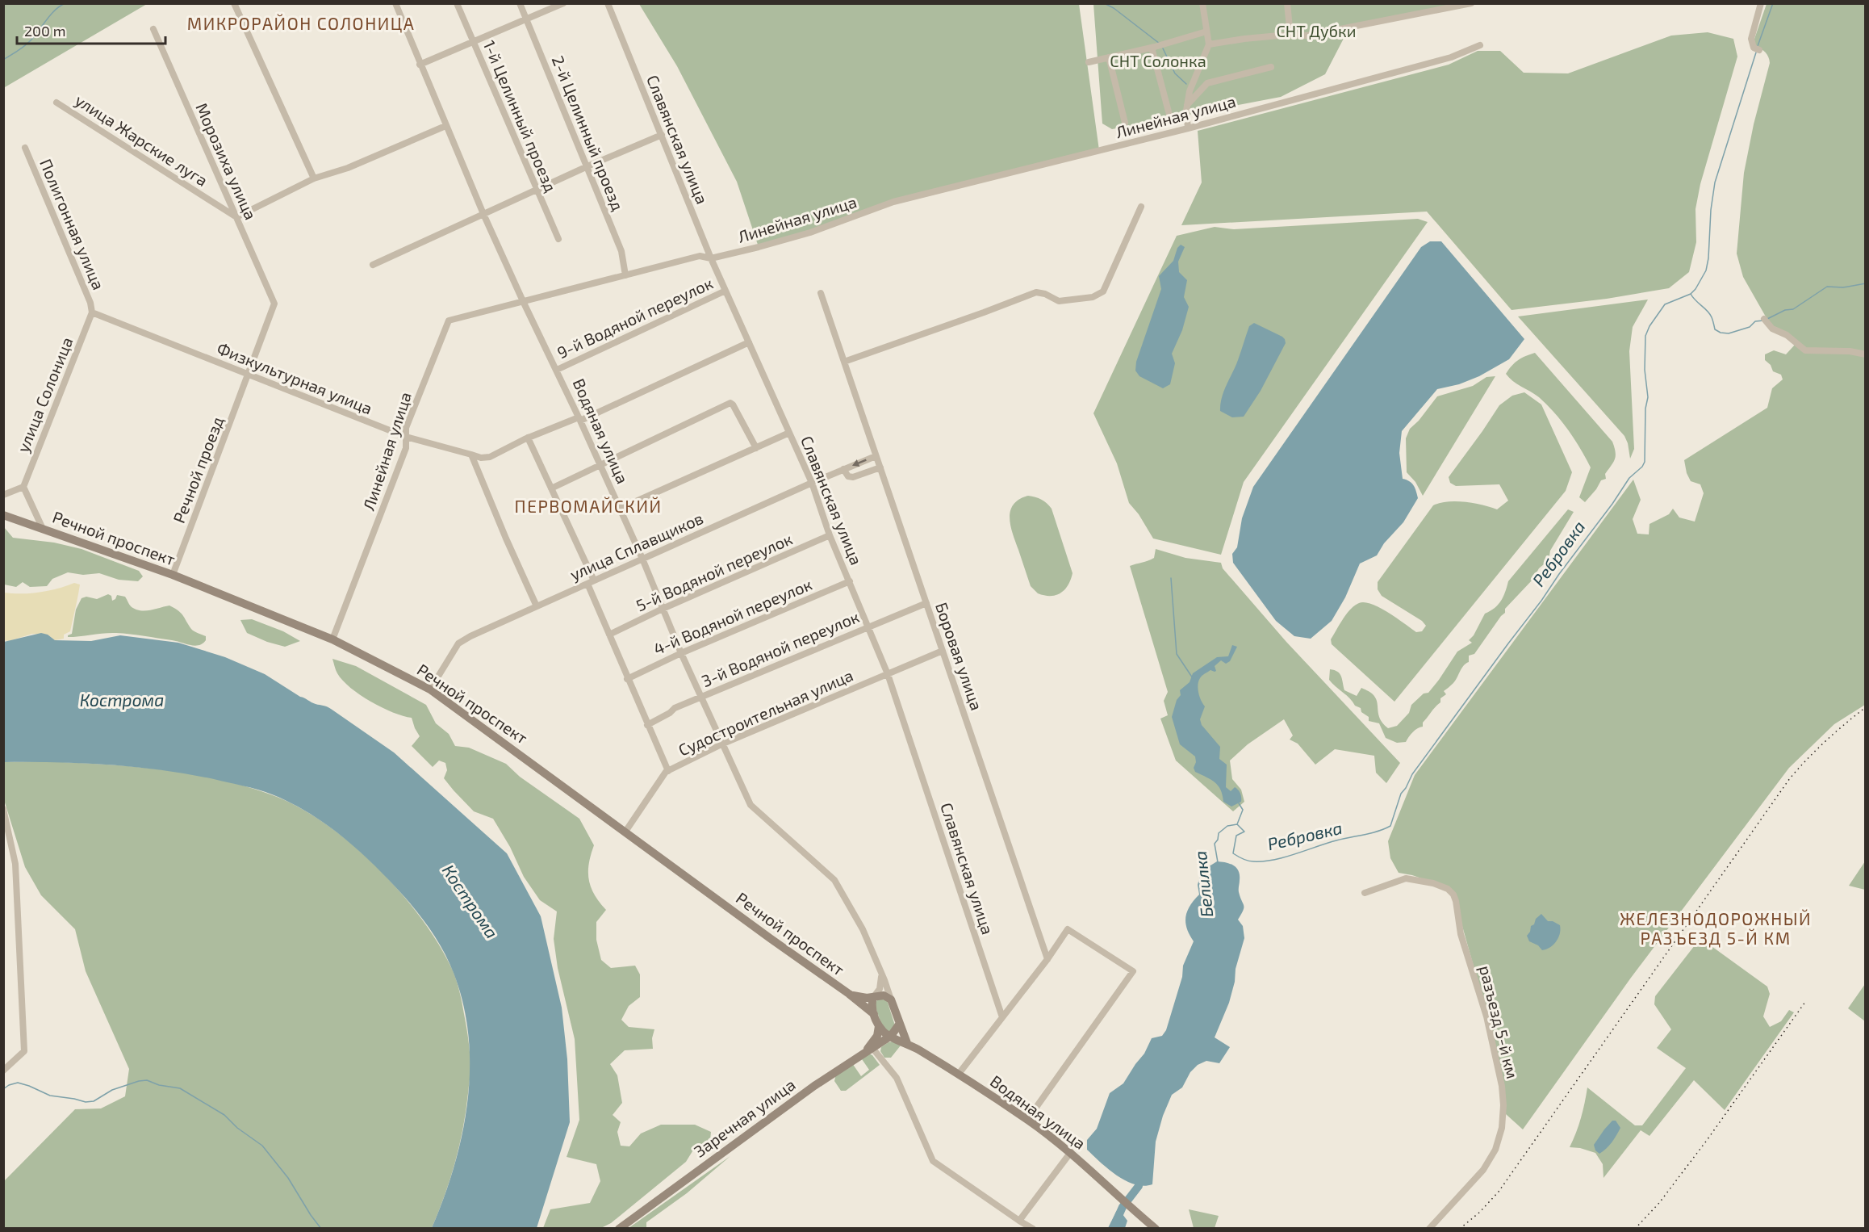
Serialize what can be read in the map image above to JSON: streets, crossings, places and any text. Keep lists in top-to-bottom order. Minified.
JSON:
{"streets":{"street":["1-й Целинный проезд","Линейная улица","2-й Целинный проезд","Славянская улица","улица Жарские луга","Морозиха улица","Полигонная улица","9-й Водяной переулок","Физкультурная улица","улица Солоница","Водяная улица","Речной проезд","Речной проспект","улица Сплавщиков","5-й Водяной переулок","4-й Водяной переулок","3-й Водяной переулок","Боровая улица","Судостроительная улица","разъезд 5-й км","Заречная улица"]},"crossings":[["Линейная улица","2-й Целинный проезд"],["Линейная улица","Славянская улица"],["Линейная улица","Физкультурная улица"],["Линейная улица","Водяная улица"],["Линейная улица","Речной проспект"],["Славянская улица","9-й Водяной переулок"],["Славянская улица","Физкультурная улица"],["Славянская улица","улица Сплавщиков"],["Славянская улица","5-й Водяной переулок"],["Славянская улица","4-й Водяной переулок"],["Славянская улица","3-й Водяной переулок"],["Славянская улица","Судостроительная улица"],["улица Жарские луга","Морозиха улица"],["Морозиха улица","Речной проезд"],["Полигонная улица","Физкультурная улица"],["Полигонная улица","улица Солоница"],["9-й Водяной переулок","Водяная улица"],["Физкультурная улица","улица Солоница"],["Физкультурная улица","Водяная улица"],["Физкультурная улица","Речной проезд"],["Водяная улица","улица Сплавщиков"],["Водяная улица","5-й Водяной переулок"],["Водяная улица","4-й Водяной переулок"],["Водяная улица","3-й Водяной переулок"],["Водяная улица","Судостроительная улица"],["Водяная улица","Заречная улица"],["Речной проезд","Речной проспект"],["Речной проспект","улица Сплавщиков"],["Речной проспект","Судостроительная улица"],["улица Сплавщиков","Боровая улица"],["3-й Водяной переулок","Боровая улица"],["Боровая улица","Судостроительная улица"]],"districts":["МИКРОРАЙОН СОЛОНИЦА","ПЕРВОМАЙСКИЙ","ЖЕЛЕЗНОДОРОЖНЫЙ РАЗЪЕЗД 5-Й КМ"],"water":["Ребровка","Кострома","Белилка"],"parks":["СНТ Дубки","СНТ Солонка"],"scale_bar":"200 m"}
